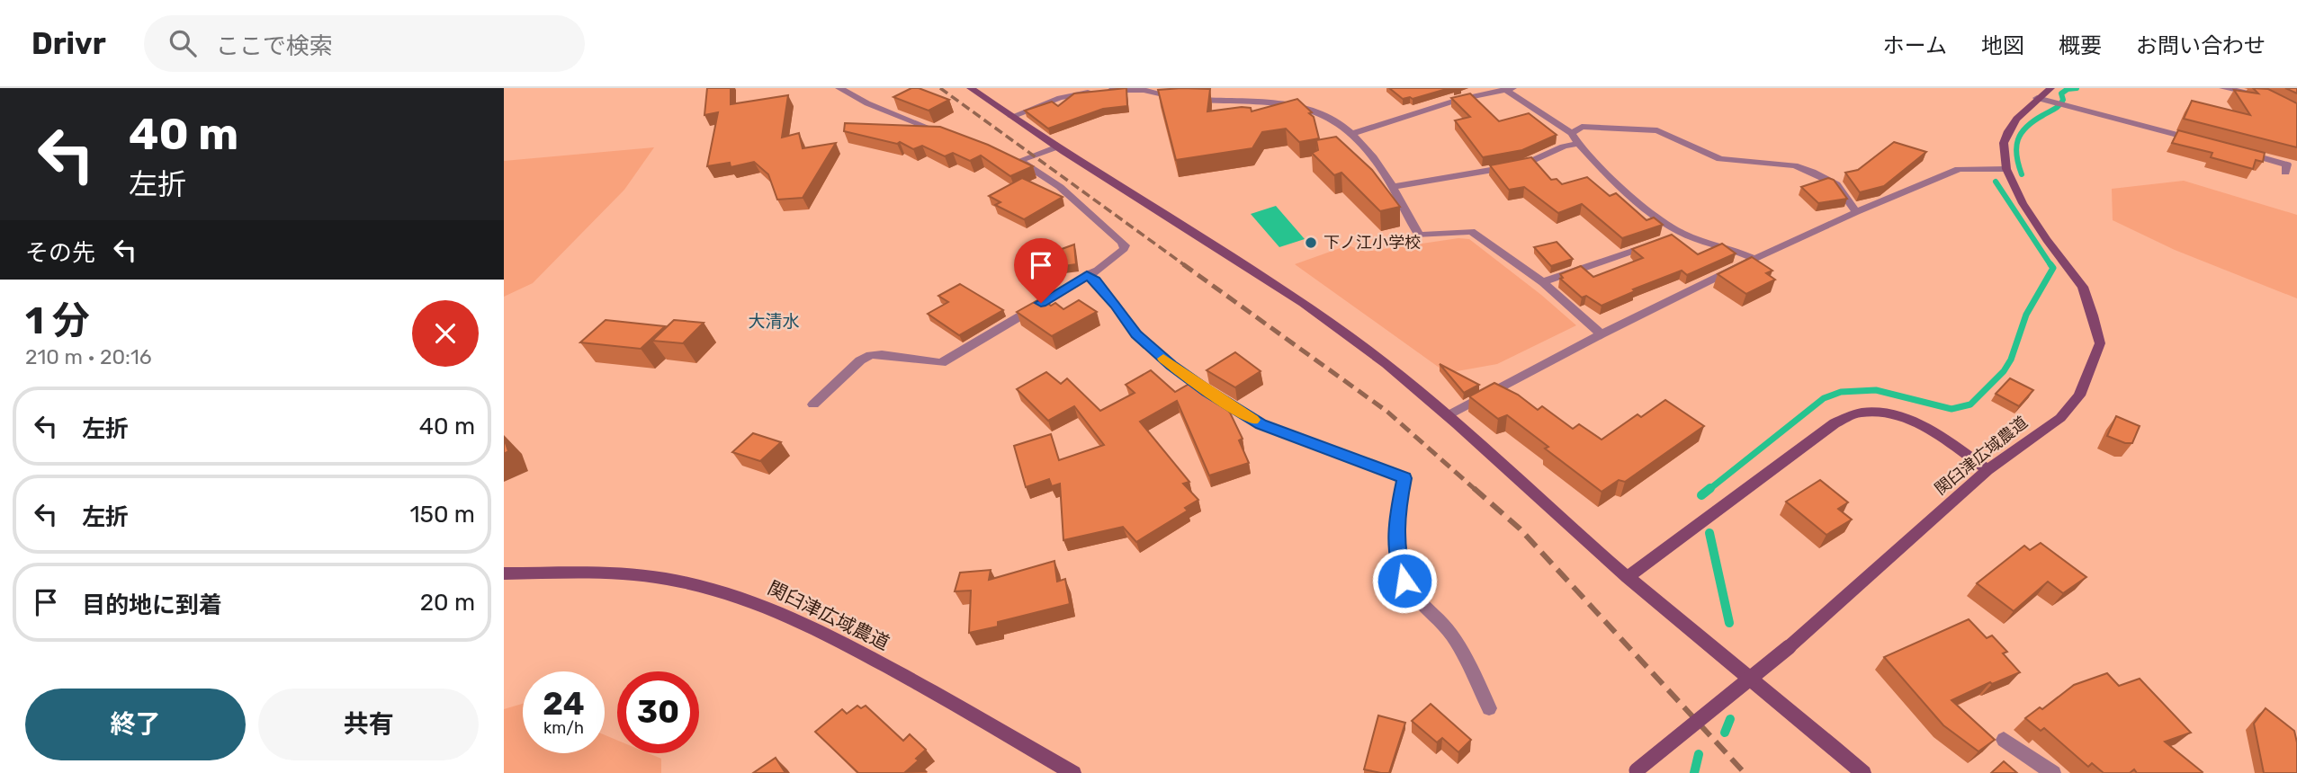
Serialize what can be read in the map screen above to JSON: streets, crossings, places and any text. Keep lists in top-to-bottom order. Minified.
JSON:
{"streets":{"street":["関臼津広域農道"]},"districts":["大清水"],"places":["下ノ江小学校"],"page":{"header":"Drivr","search":"ここで検索","nav":["ホーム","地図","概要","お問い合わせ"],"turn":["40 m","左折"],"then":"その先","heading":["1 分","210 m · 20:16"],"list":[{"name":"左折","value":"40 m"},{"name":"左折","value":"150 m"},{"name":"目的地に到着","value":"20 m"}],"speed":"24 km/h","limit":"30","buttons":["終了","共有"]}}
